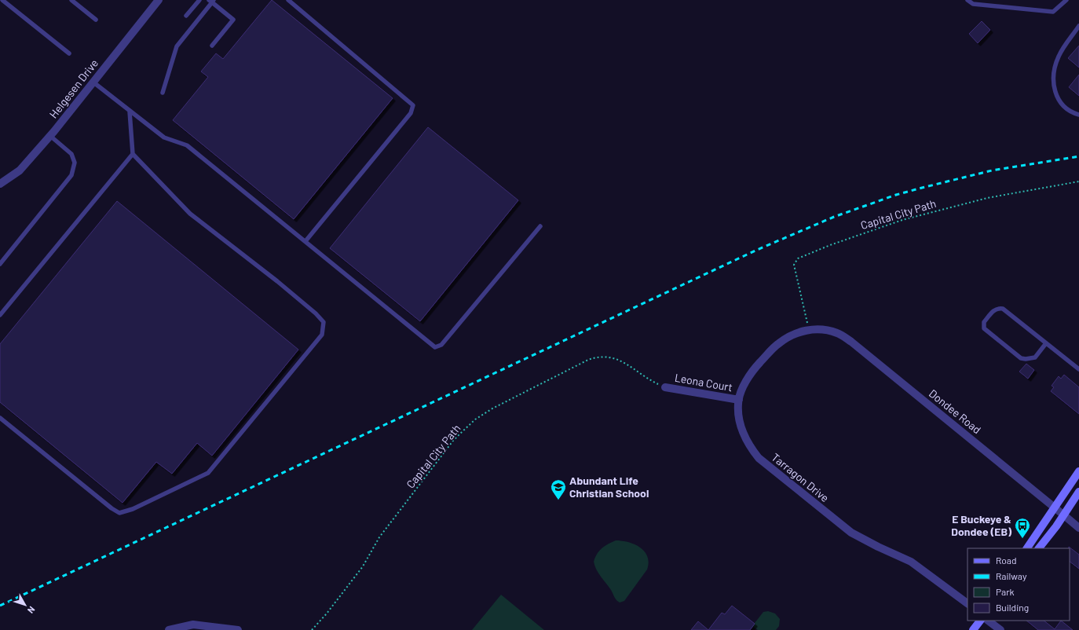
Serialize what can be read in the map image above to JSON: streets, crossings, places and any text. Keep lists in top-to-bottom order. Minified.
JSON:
{"streets":{"street":["Helgesen Drive","Leona Court","Dondee Road","Tarragon Drive"],"path":["Capital City Path"]},"crossings":[["Capital City Path","Leona Court"],["Capital City Path","Dondee Road"],["Capital City Path","Tarragon Drive"],["Leona Court","Tarragon Drive"],["Dondee Road","Tarragon Drive"]],"places":{"school or university":["Abundant Life Christian School"],"bus stop":["E Buckeye & Dondee (EB)"]},"legend":["Road","Railway","Park","Building"],"north":"bottom right"}
